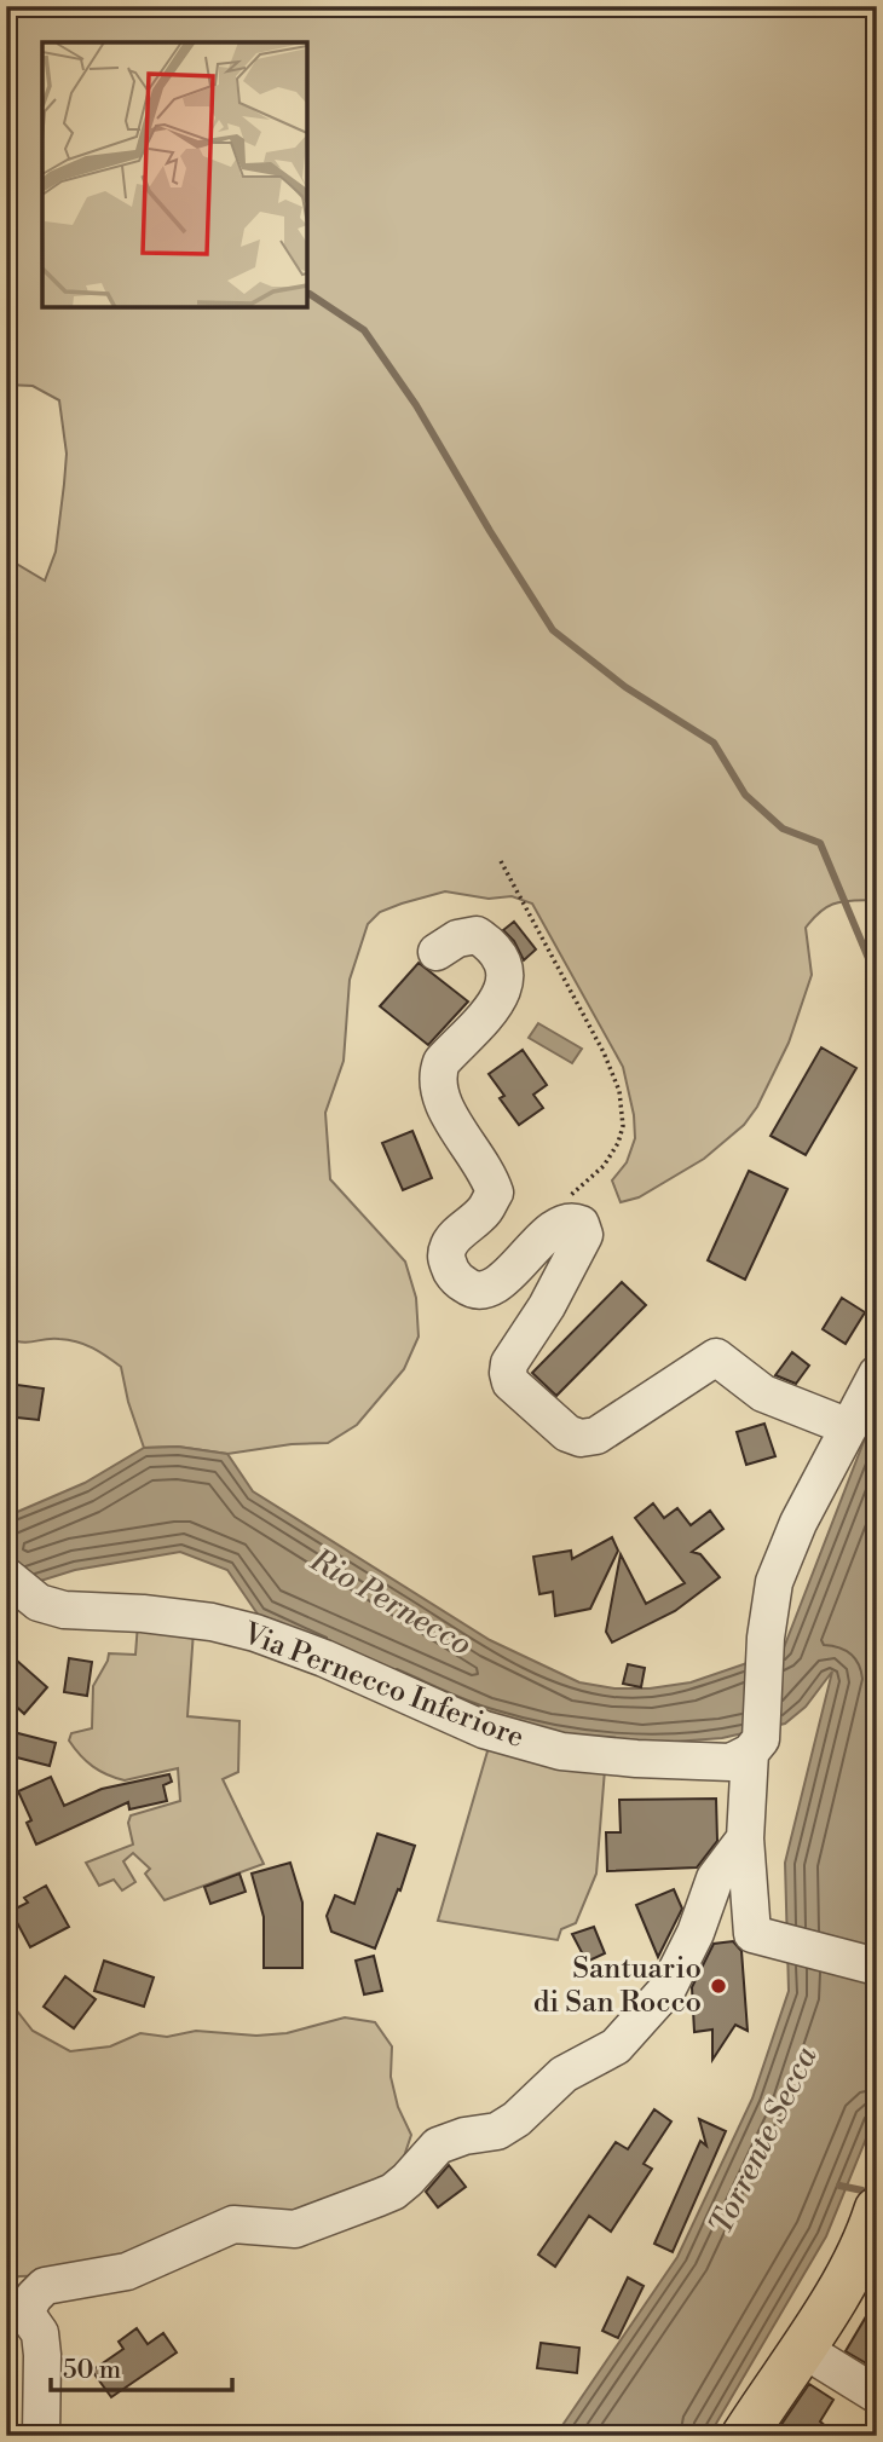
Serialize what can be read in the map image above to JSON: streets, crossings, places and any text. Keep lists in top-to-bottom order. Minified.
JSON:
{"streets":{"street":["Via Pernecco Inferiore"]},"water":["Rio Pernecco","Torrente Secca"],"places":["Santuario di San Rocco"],"scale_bar":"50 m"}
